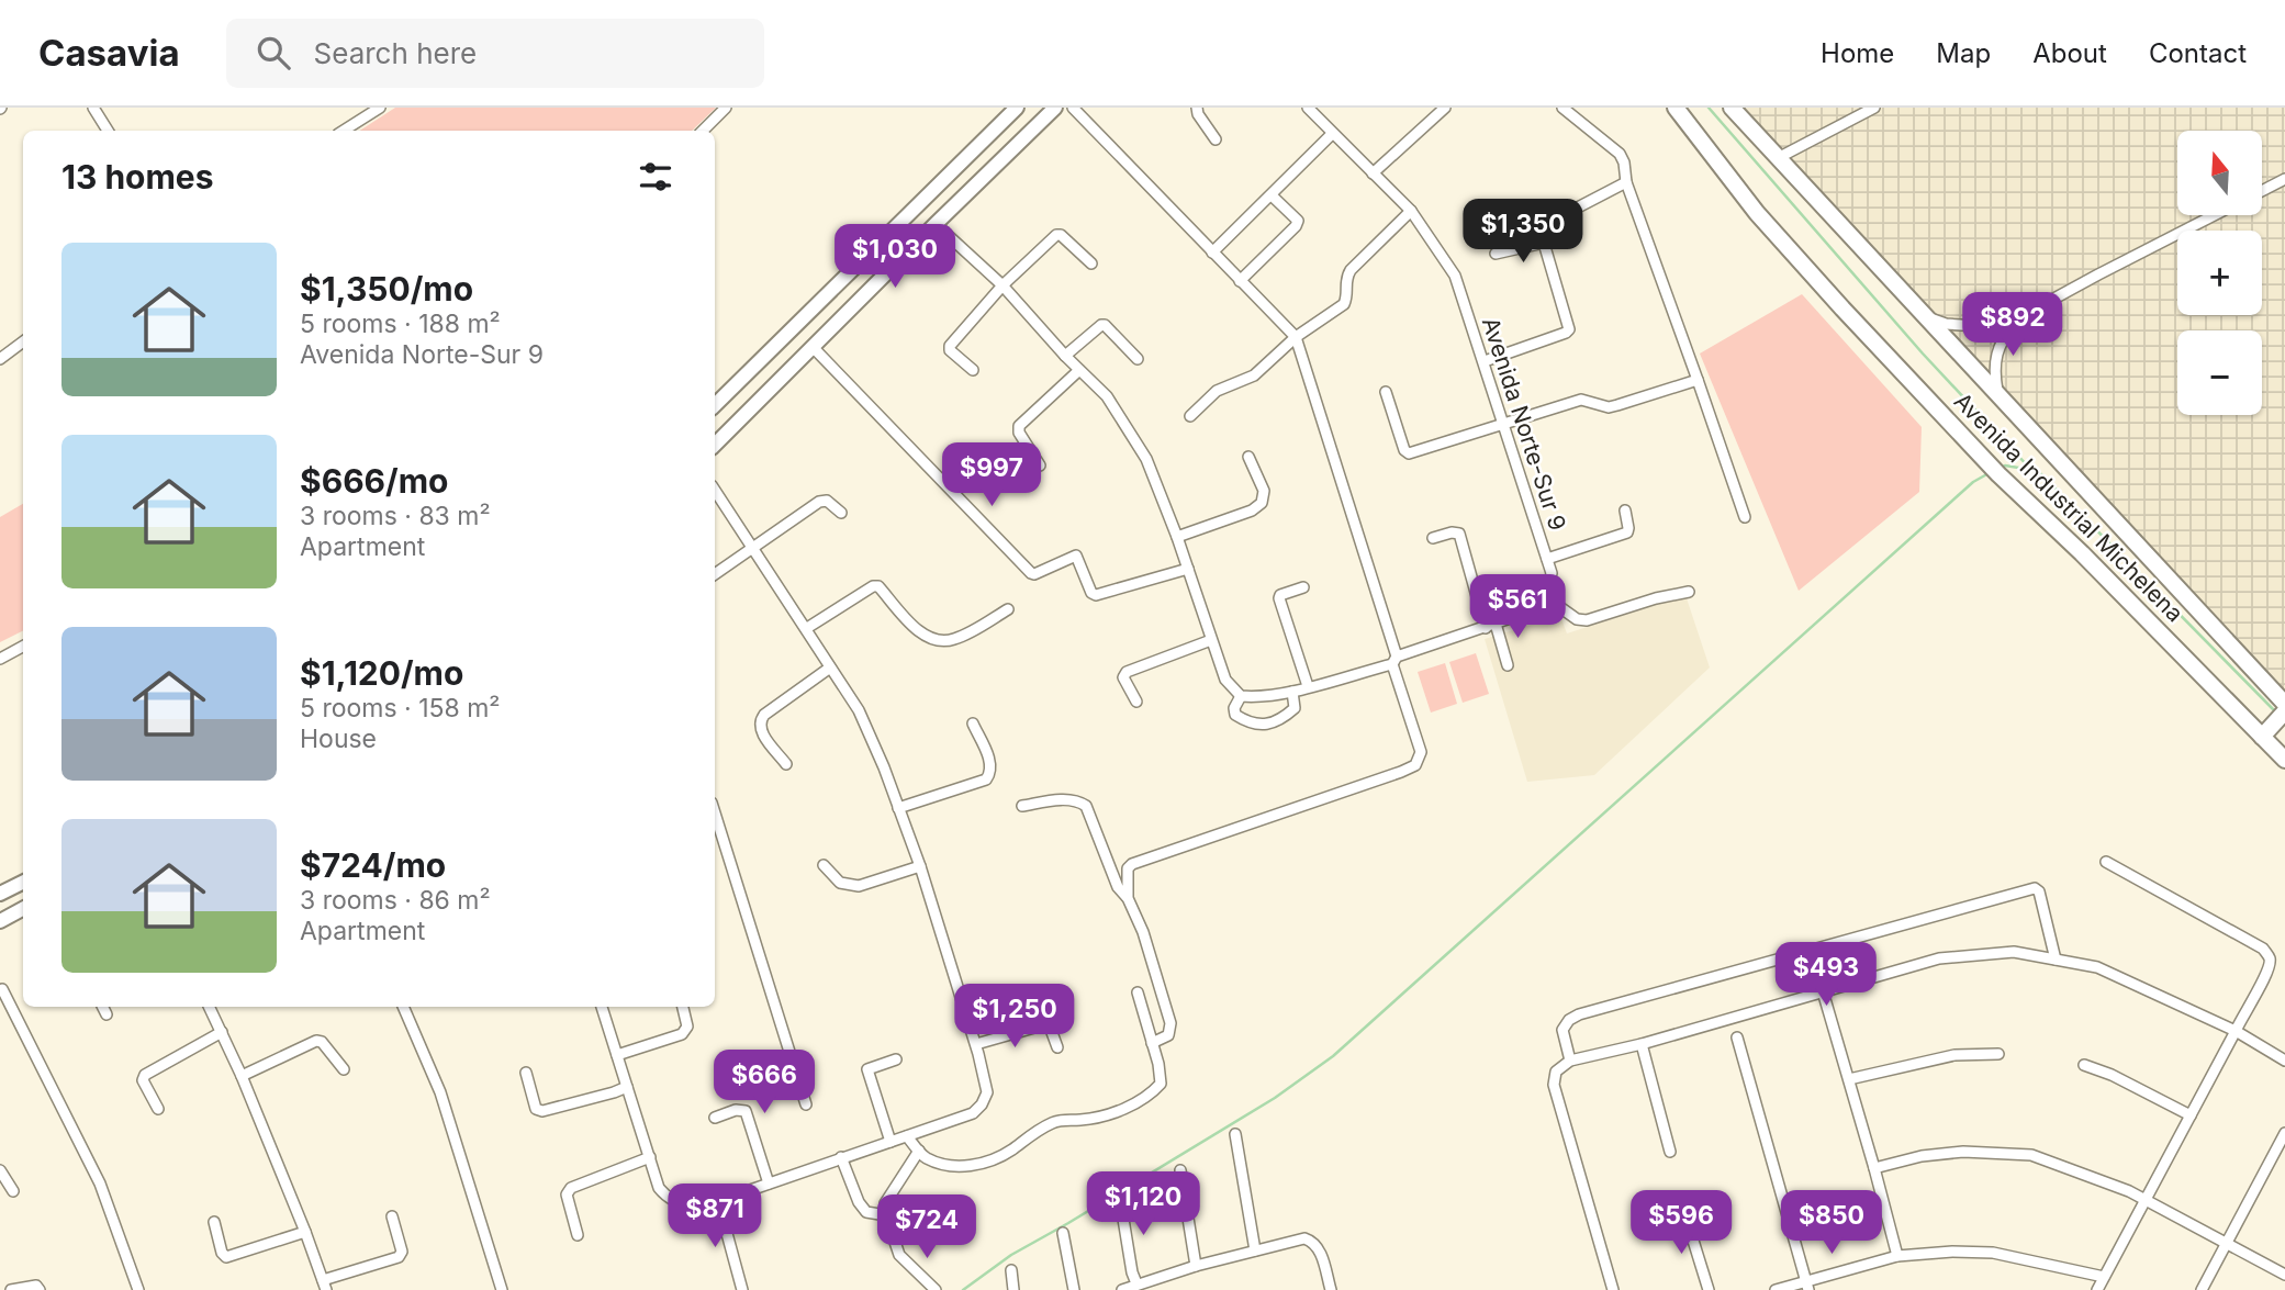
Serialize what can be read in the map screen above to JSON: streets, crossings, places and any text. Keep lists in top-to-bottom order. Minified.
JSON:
{"streets":{"main road":["Avenida Industrial Michelena"],"street":["Avenida Norte-Sur 9"]},"north":"top","page":{"header":"Casavia","search":"Search here","nav":["Home","Map","About","Contact"],"map_buttons":["+","−"],"heading":"13 homes","price":["$1,350","$1,030","$892","$997","$561","$493","$1,250","$666","$1,120","$871","$596","$850","$724"],"list":[{"name":"$1,350/mo","note":"5 rooms · 188 m² · Avenida Norte-Sur 9"},{"name":"$666/mo","note":"3 rooms · 83 m² · Apartment"},{"name":"$1,120/mo","note":"5 rooms · 158 m² · House"},{"name":"$724/mo","note":"3 rooms · 86 m² · Apartment"}]}}
